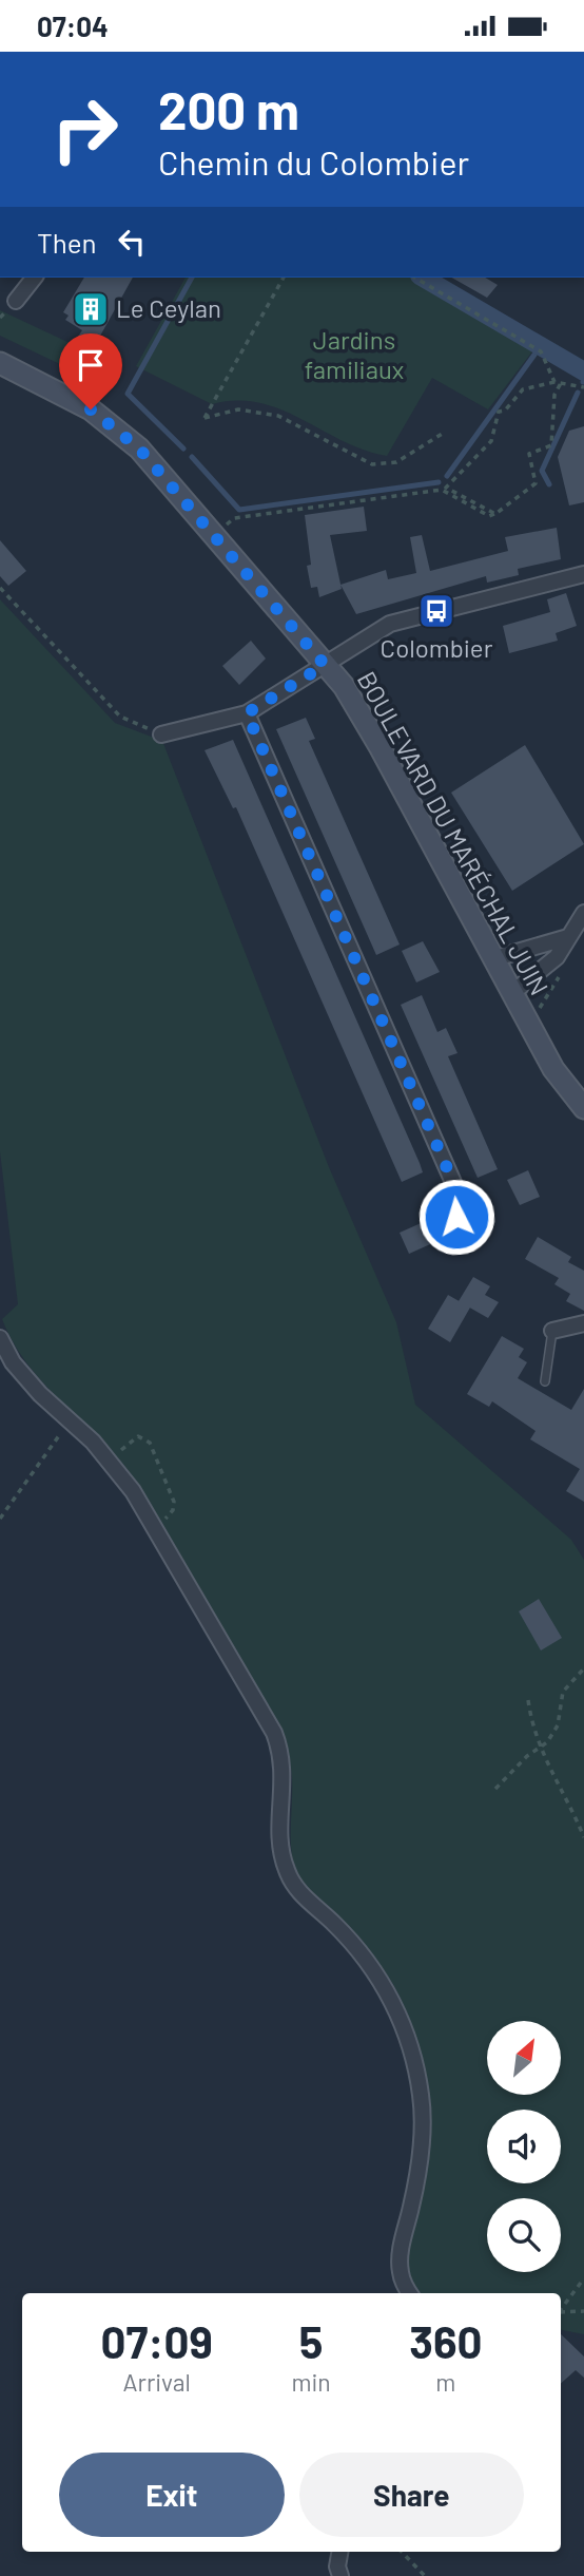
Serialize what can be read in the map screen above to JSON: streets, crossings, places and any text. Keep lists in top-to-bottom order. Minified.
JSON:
{"streets":{"main road":["BOULEVARD DU MARÉCHAL JUIN"]},"parks":["Jardins familiaux"],"places":{"building":["Le Ceylan"],"bus stop":["Colombier"]},"north":"top right","page":{"status":"07:04","turn":["200 m","Chemin du Colombier"],"then":"Then","eta":["07:09","Arrival","5","min","360","m"],"buttons":["Exit","Share"]}}
